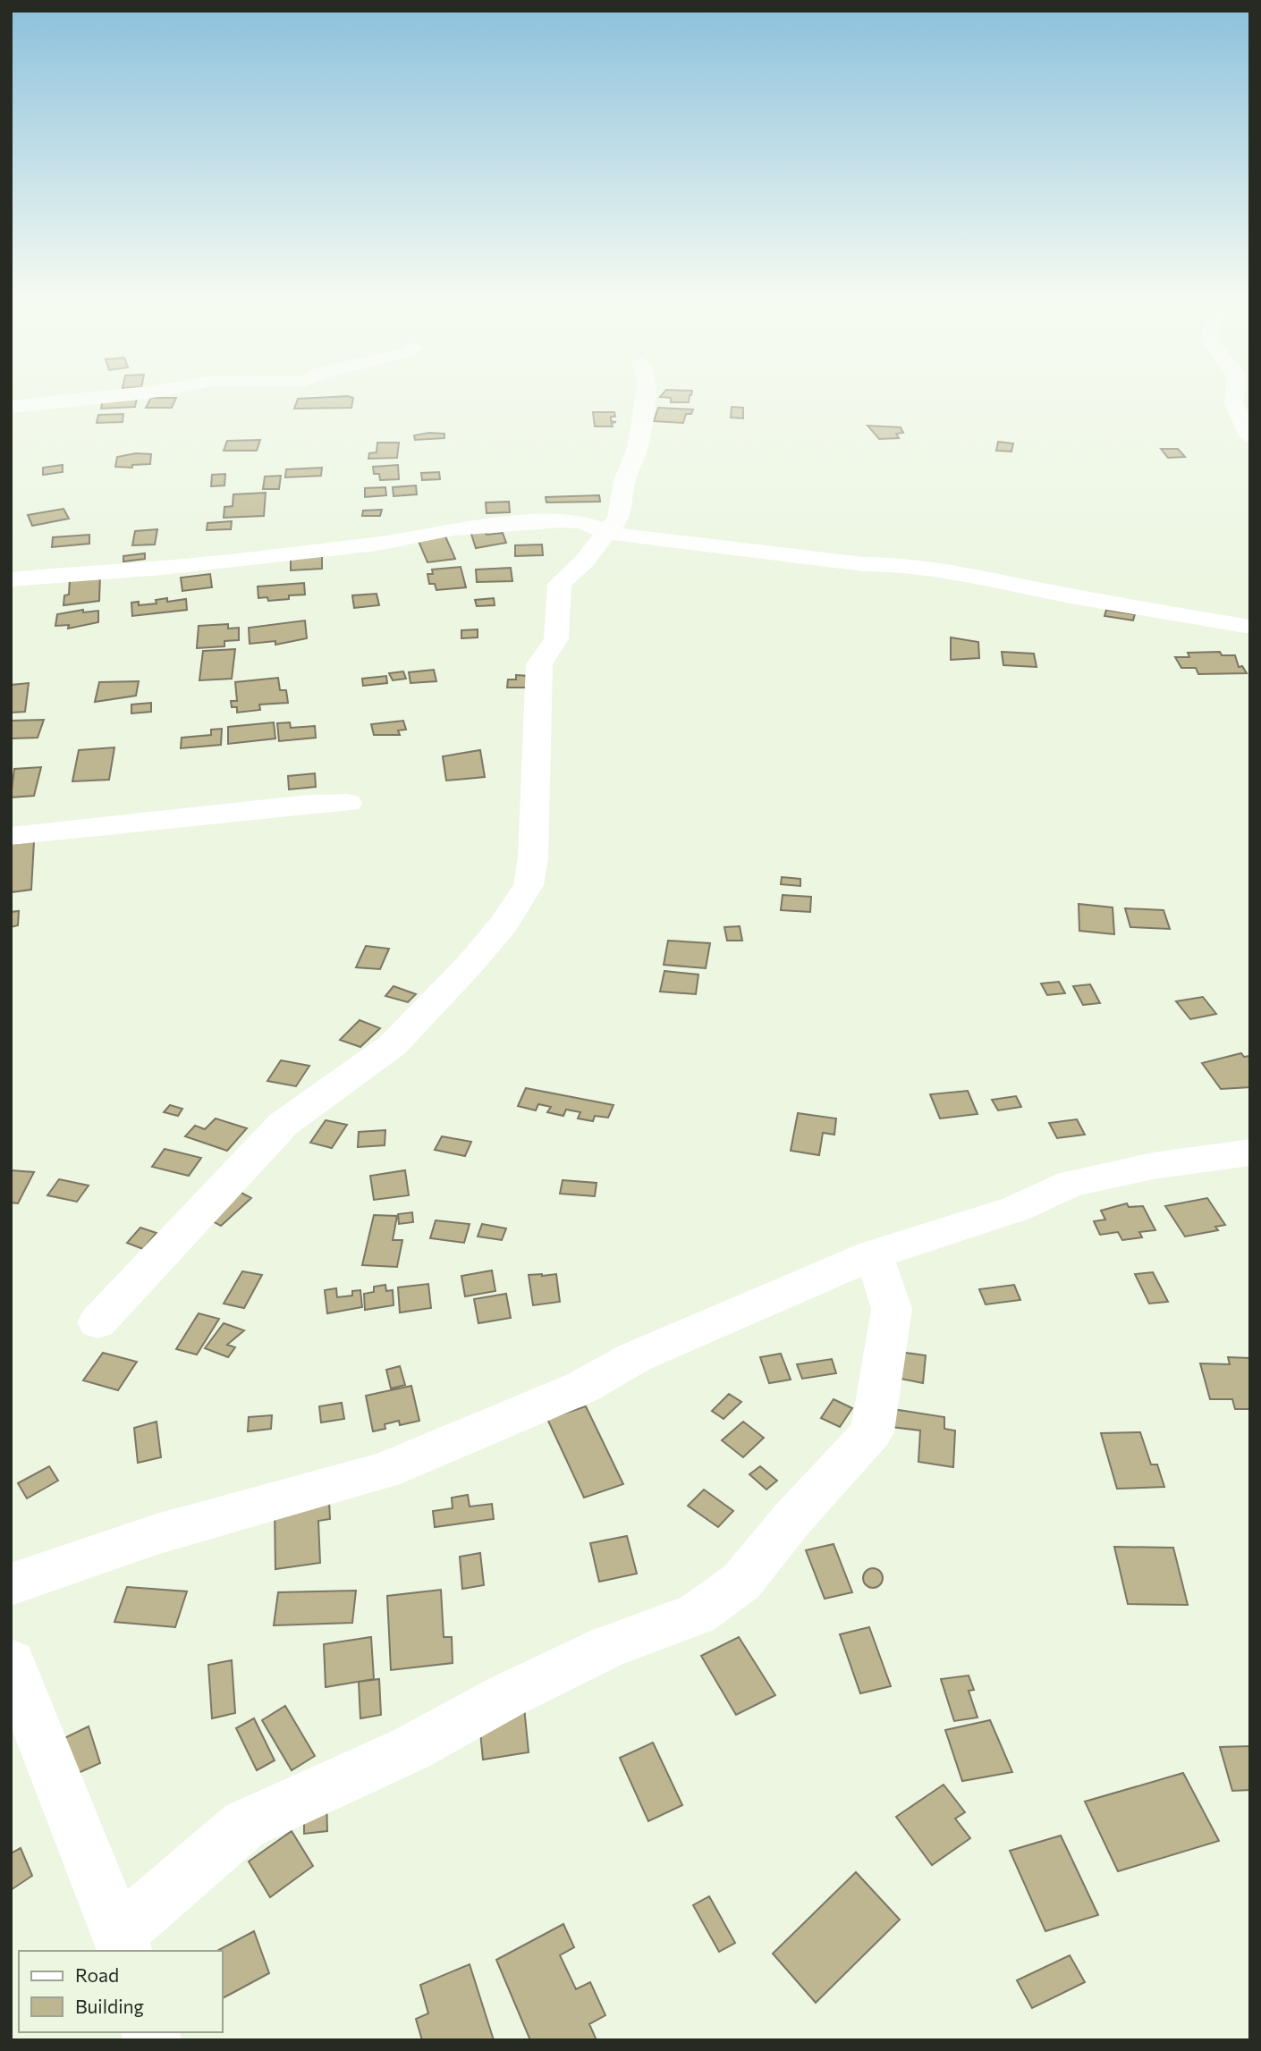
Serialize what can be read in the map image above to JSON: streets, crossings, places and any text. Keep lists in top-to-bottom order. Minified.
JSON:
{"legend":["Road","Building"]}
